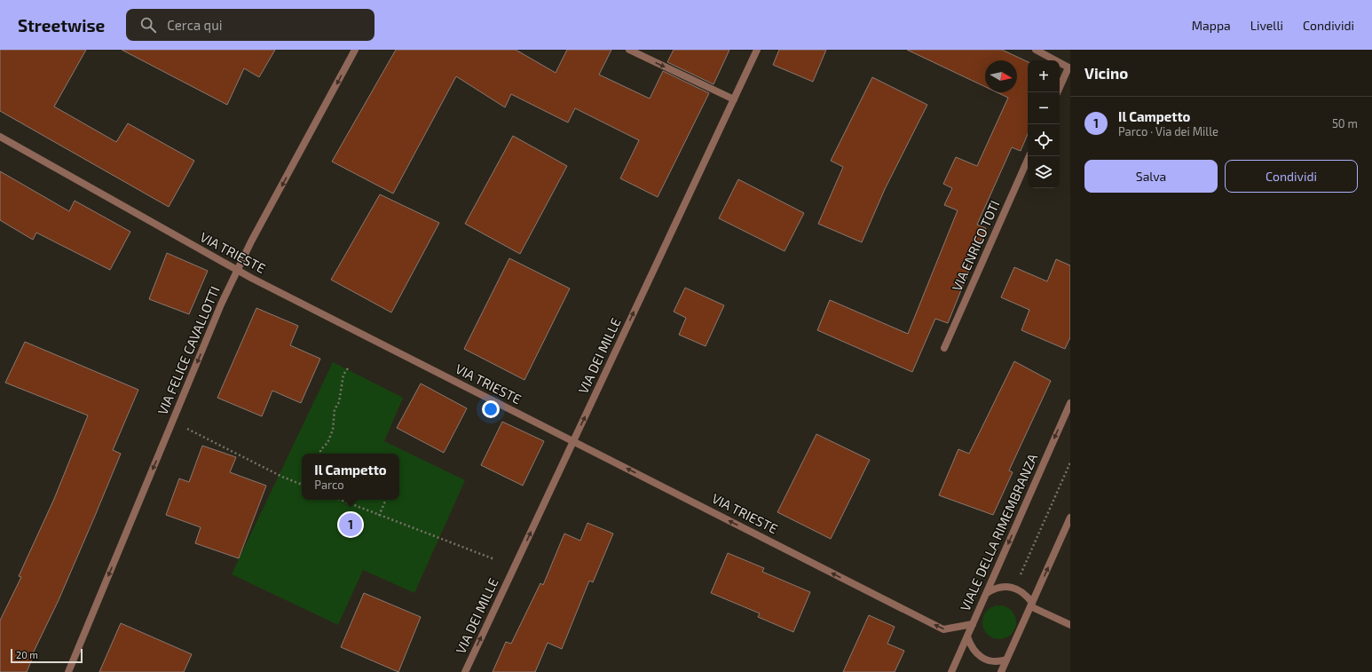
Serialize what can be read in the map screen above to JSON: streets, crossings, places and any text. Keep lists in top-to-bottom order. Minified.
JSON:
{"streets":{"street":["VIA ENRICO TOTI","VIA TRIESTE","VIA FELICE CAVALLOTTI","VIA DEI MILLE","VIALE DELLA RIMEMBRANZA"]},"crossings":[["VIA TRIESTE","VIA FELICE CAVALLOTTI"],["VIA TRIESTE","VIA DEI MILLE"],["VIA TRIESTE","VIALE DELLA RIMEMBRANZA"]],"one_way":["VIA TRIESTE","VIA FELICE CAVALLOTTI","VIA DEI MILLE"],"scale_bar":"20 m","north":"right","page":{"header":"Streetwise","search":"Cerca qui","nav":["Mappa","Livelli","Condividi"],"heading":"Vicino","map_buttons":["+","−"],"list":[{"mark":"1","name":"Il Campetto","note":"Parco · Via dei Mille","value":"50 m"}],"buttons":["Salva","Condividi"],"popup":["Il Campetto","Parco"],"pins":"1","scale":"20 m"}}
